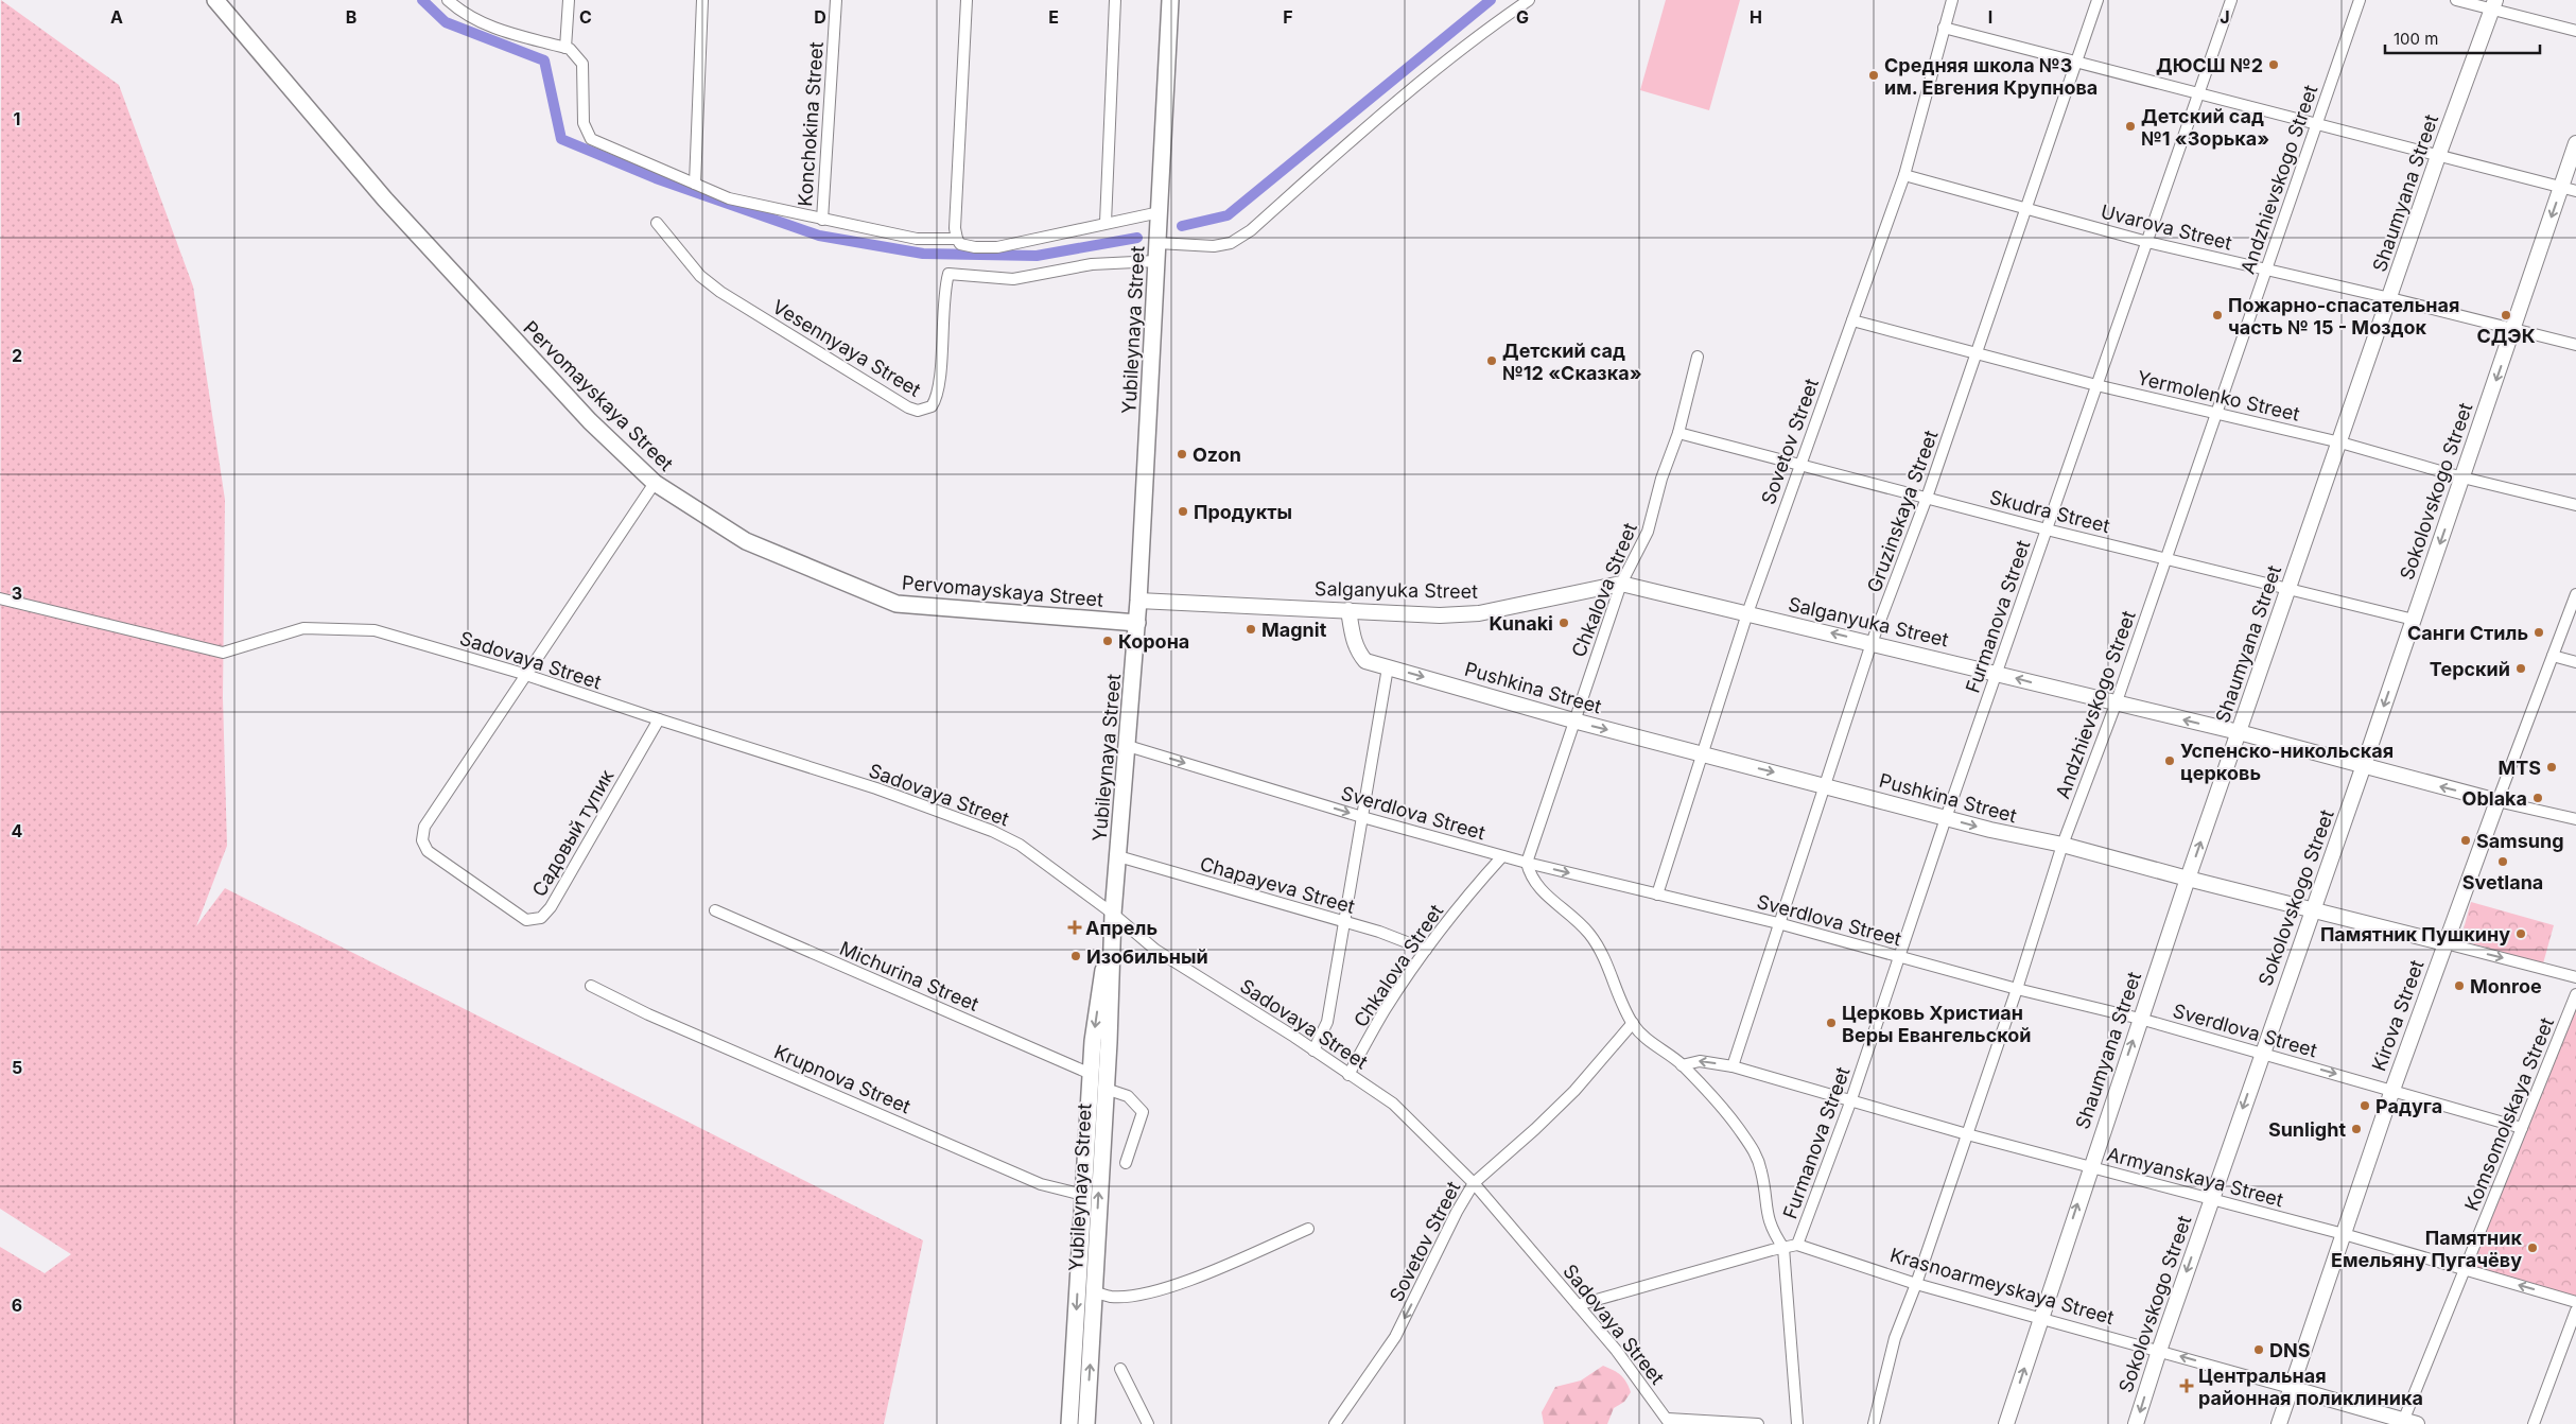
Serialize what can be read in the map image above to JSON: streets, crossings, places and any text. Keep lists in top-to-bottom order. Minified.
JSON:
{"streets":{"main road":["Yubileynaya Street","Pervomayskaya Street"],"street":["Konchokina Street","Andzhievskogo Street","Shaumyana Street","Uvarova Street","Vesennyaya Street","Yermolenko Street","Sovetov Street","Sokolovskogo Street","Gruzinskaya Street","Skudra Street","Salganyuka Street","Chkalova Street","Furmanova Street","Sadovaya Street","Pushkina Street","Sverdlova Street","Садовый тупик","Chapayeva Street","Michurina Street","Kirova Street","Krupnova Street","Komsomolskaya Street","Armyanskaya Street","Krasnoarmeyskaya Street"]},"crossings":[["Andzhievskogo Street","Uvarova Street"],["Andzhievskogo Street","Yermolenko Street"],["Andzhievskogo Street","Skudra Street"],["Andzhievskogo Street","Salganyuka Street"],["Andzhievskogo Street","Pushkina Street"],["Andzhievskogo Street","Sverdlova Street"],["Andzhievskogo Street","Armyanskaya Street"],["Andzhievskogo Street","Krasnoarmeyskaya Street"],["Shaumyana Street","Uvarova Street"],["Shaumyana Street","Yermolenko Street"],["Shaumyana Street","Skudra Street"],["Shaumyana Street","Salganyuka Street"],["Shaumyana Street","Pushkina Street"],["Shaumyana Street","Sverdlova Street"],["Shaumyana Street","Armyanskaya Street"],["Shaumyana Street","Krasnoarmeyskaya Street"],["Uvarova Street","Sovetov Street"],["Uvarova Street","Sokolovskogo Street"],["Uvarova Street","Gruzinskaya Street"],["Uvarova Street","Furmanova Street"],["Yubileynaya Street","Vesennyaya Street"],["Yubileynaya Street","Pervomayskaya Street"],["Yubileynaya Street","Salganyuka Street"],["Yubileynaya Street","Sadovaya Street"],["Yubileynaya Street","Sverdlova Street"],["Yubileynaya Street","Chapayeva Street"],["Yermolenko Street","Sovetov Street"],["Yermolenko Street","Sokolovskogo Street"],["Yermolenko Street","Gruzinskaya Street"],["Yermolenko Street","Furmanova Street"],["Sovetov Street","Skudra Street"],["Sovetov Street","Salganyuka Street"],["Sovetov Street","Sadovaya Street"],["Sovetov Street","Pushkina Street"],["Sovetov Street","Sverdlova Street"],["Sokolovskogo Street","Skudra Street"],["Sokolovskogo Street","Salganyuka Street"],["Sokolovskogo Street","Pushkina Street"],["Sokolovskogo Street","Sverdlova Street"],["Sokolovskogo Street","Armyanskaya Street"],["Sokolovskogo Street","Krasnoarmeyskaya Street"],["Gruzinskaya Street","Skudra Street"],["Gruzinskaya Street","Salganyuka Street"],["Gruzinskaya Street","Pushkina Street"],["Gruzinskaya Street","Sverdlova Street"],["Gruzinskaya Street","Armyanskaya Street"],["Skudra Street","Chkalova Street"],["Skudra Street","Furmanova Street"],["Salganyuka Street","Chkalova Street"],["Salganyuka Street","Furmanova Street"],["Salganyuka Street","Pushkina Street"],["Salganyuka Street","Kirova Street"],["Chkalova Street","Sadovaya Street"],["Chkalova Street","Pushkina Street"],["Chkalova Street","Sverdlova Street"],["Chkalova Street","Chapayeva Street"],["Furmanova Street","Pushkina Street"],["Furmanova Street","Sverdlova Street"],["Furmanova Street","Armyanskaya Street"],["Furmanova Street","Krasnoarmeyskaya Street"],["Sadovaya Street","Садовый тупик"],["Pushkina Street","Kirova Street"],["Sverdlova Street","Kirova Street"],["Sverdlova Street","Komsomolskaya Street"],["Kirova Street","Armyanskaya Street"],["Kirova Street","Krasnoarmeyskaya Street"],["Komsomolskaya Street","Armyanskaya Street"],["Komsomolskaya Street","Krasnoarmeyskaya Street"]],"one_way":["Shaumyana Street","Sokolovskogo Street","Salganyuka Street","Pushkina Street","Sverdlova Street"],"places":{"other":["ДЮСШ №2","Средняя школа №3 им. Евгения Крупнова","Детский сад №1 «Зорька»","Пожарно-спасательная часть № 15 - Моздок","СДЭК","Детский сад №12 «Сказка»","Ozon","Продукты","Kunaki","Magnit","Санги Стиль","Корона","Терский","Успенско-никольская церковь","MTS","Oblaka","Samsung","Svetlana","Памятник Пушкину","Изобильный","Monroe","Церковь Христиан Веры Евангельской","Радуга","Sunlight","Памятник Емельяну Пугачёву","DNS"],"health":["Апрель","Центральная районная поликлиника"]},"scale_bar":"100 m","grid":{"columns":["A","B","C","D","E","F","G","H","I","J"],"rows":["1","2","3","4","5","6"]}}
